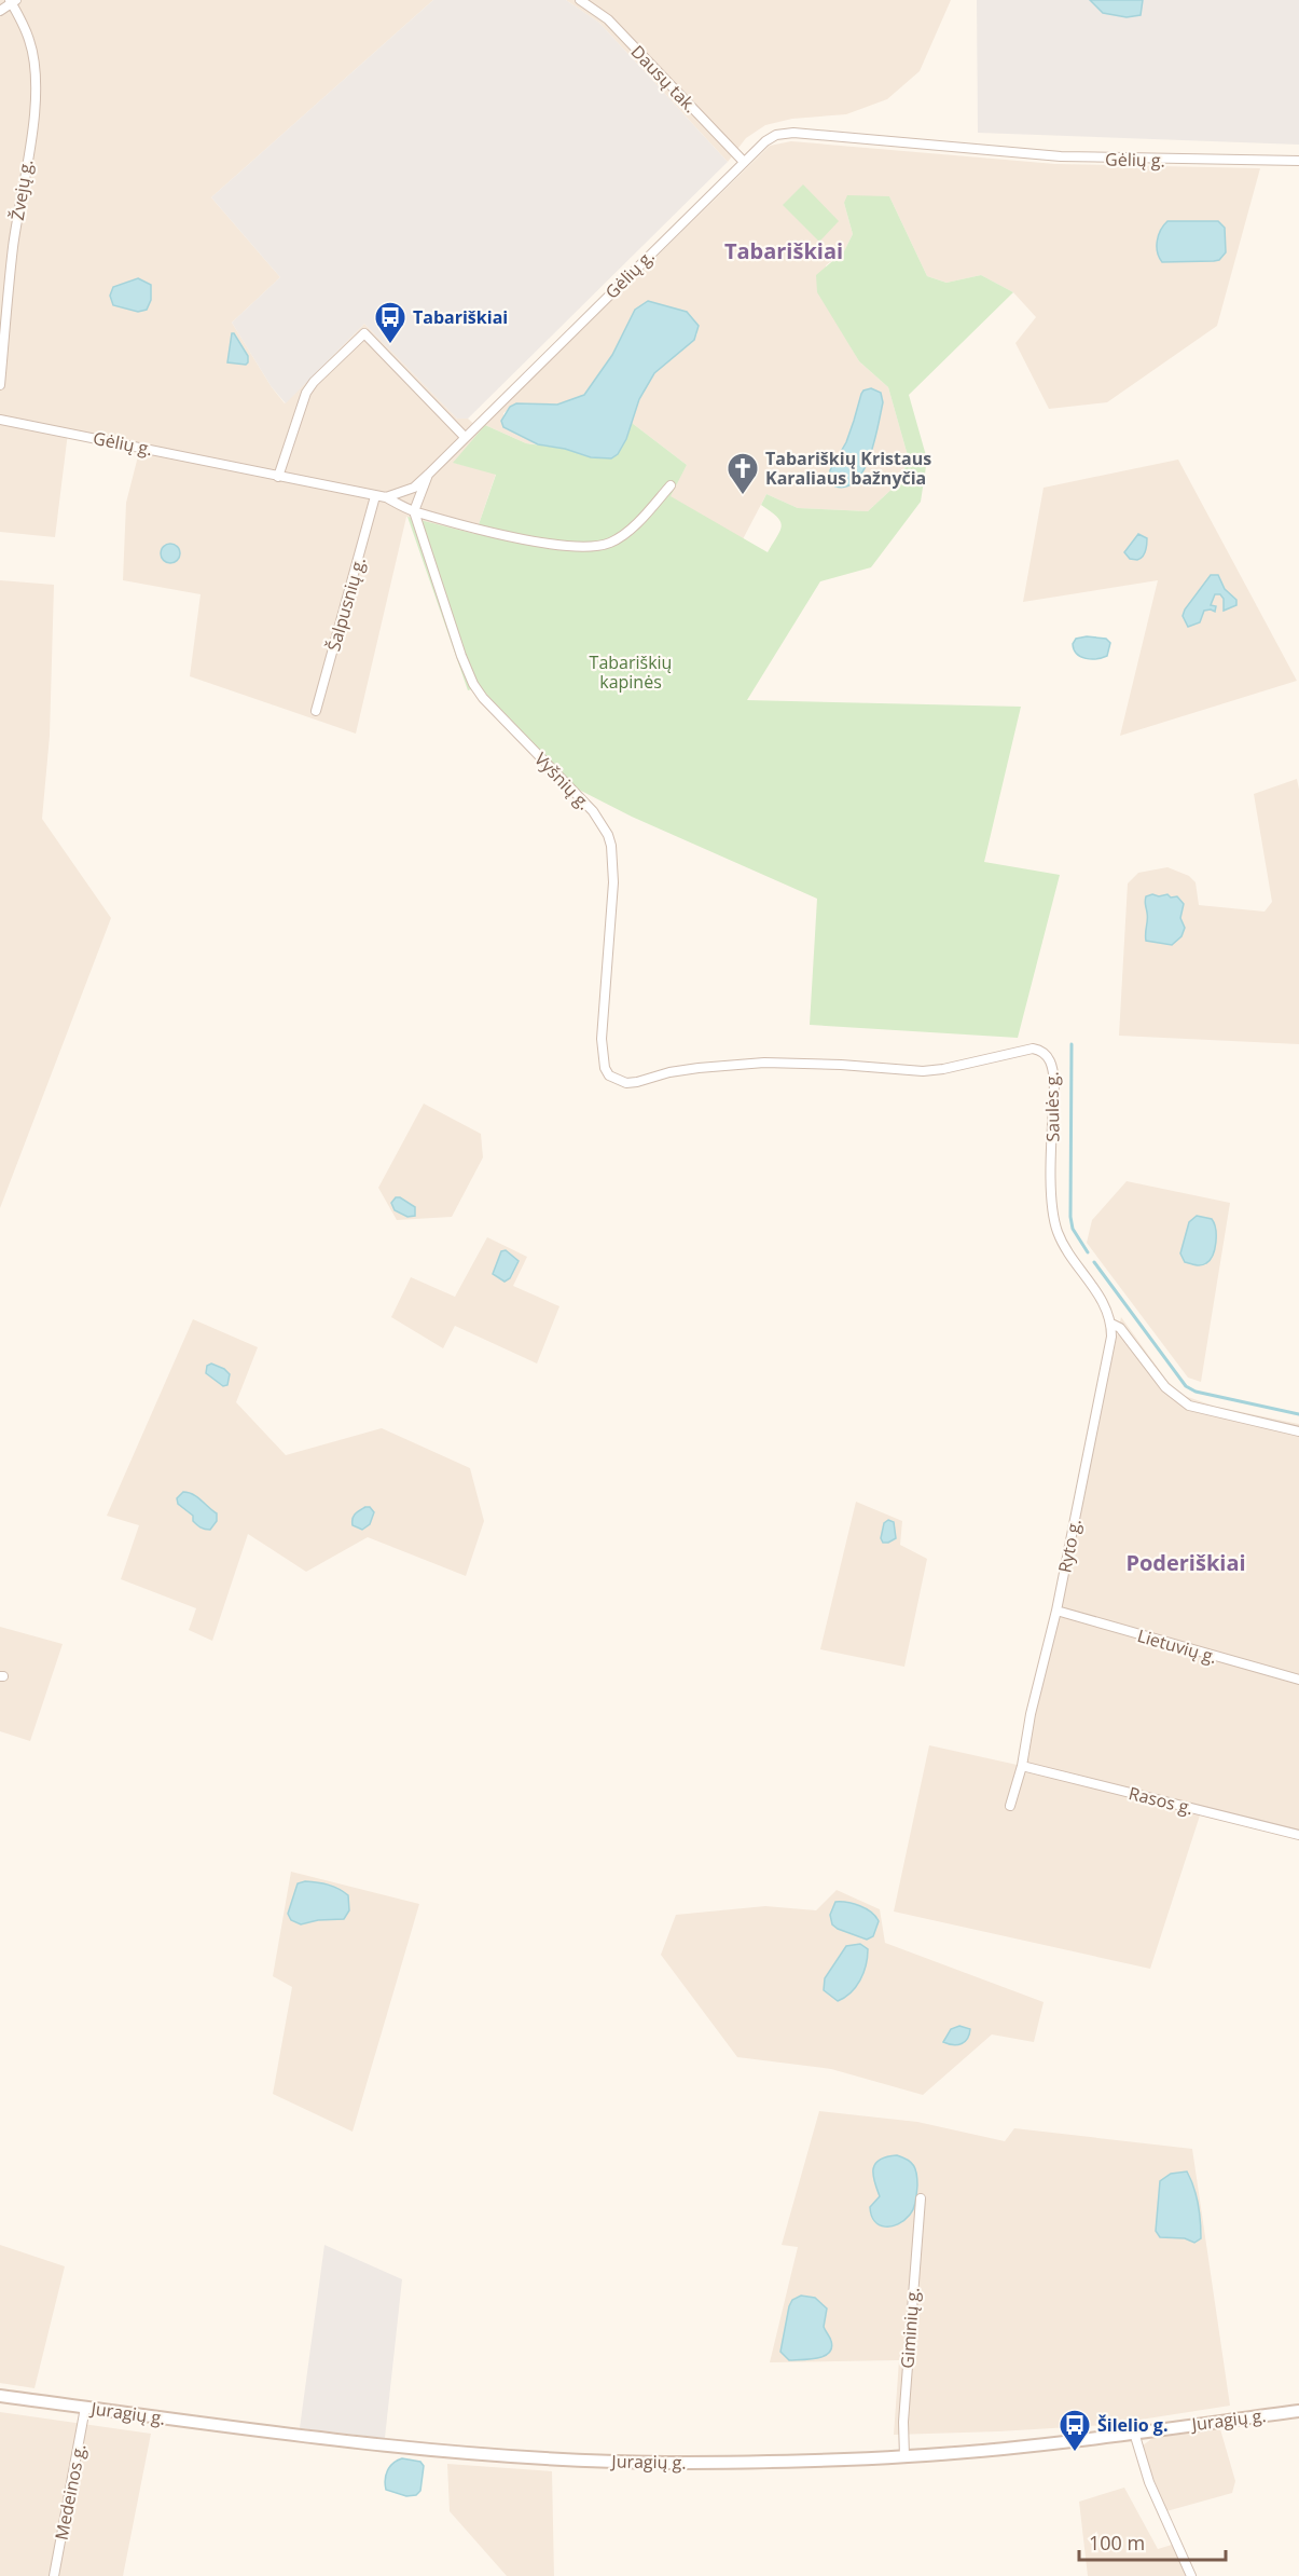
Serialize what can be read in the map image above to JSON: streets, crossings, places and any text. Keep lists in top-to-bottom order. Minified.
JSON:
{"streets":{"main road":["Juragių g."],"street":["Dausų tak.","Gėlių g.","Žvejų g.","Šalpusnių g.","Vyšnių g.","Saulės g.","Ryto g.","Lietuvių g.","Rasos g.","Giminių g.","Medeinos g."]},"crossings":[["Dausų tak.","Gėlių g."],["Gėlių g.","Šalpusnių g."],["Vyšnių g.","Saulės g."],["Saulės g.","Ryto g."],["Ryto g.","Lietuvių g."],["Ryto g.","Rasos g."],["Giminių g.","Juragių g."],["Juragių g.","Medeinos g."]],"districts":["Tabariškiai","Poderiškiai"],"parks":["Tabariškių kapinės"],"places":{"bus stop":["Tabariškiai","Šilelio g."],"church":["Tabariškių Kristaus Karaliaus bažnyčia"]},"scale_bar":"100 m"}
